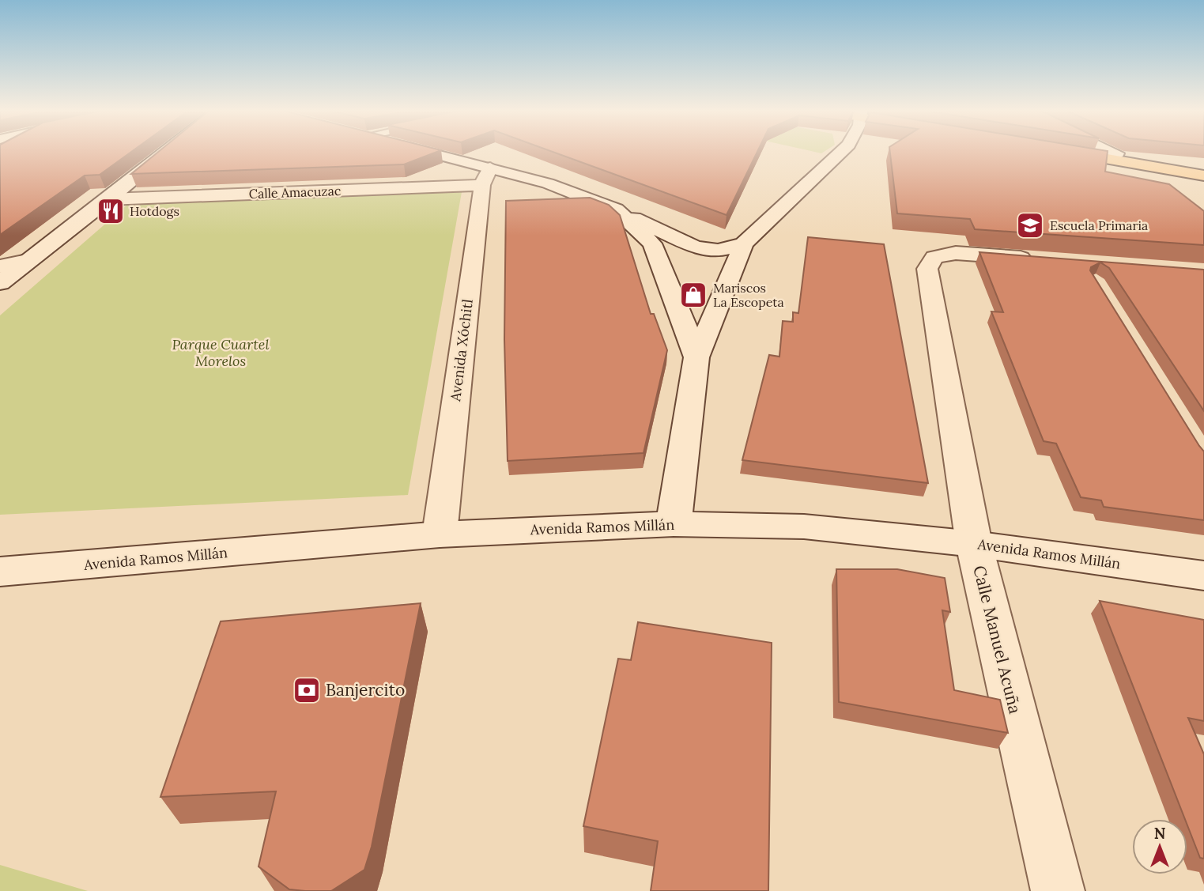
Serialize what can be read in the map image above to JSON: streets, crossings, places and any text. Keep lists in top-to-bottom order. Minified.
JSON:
{"streets":{"street":["Calle Amacuzac","Avenida Xóchitl","Avenida Ramos Millán","Calle Manuel Acuña"]},"crossings":[["Calle Amacuzac","Avenida Xóchitl"],["Avenida Xóchitl","Avenida Ramos Millán"],["Avenida Ramos Millán","Calle Manuel Acuña"]],"parks":["Parque Cuartel Morelos"],"places":{"restaurant":["Hotdogs"],"school or university":["Escuela Primaria"],"shop":["Mariscos La Escopeta"],"bank":["Banjercito"]},"north":"top"}
